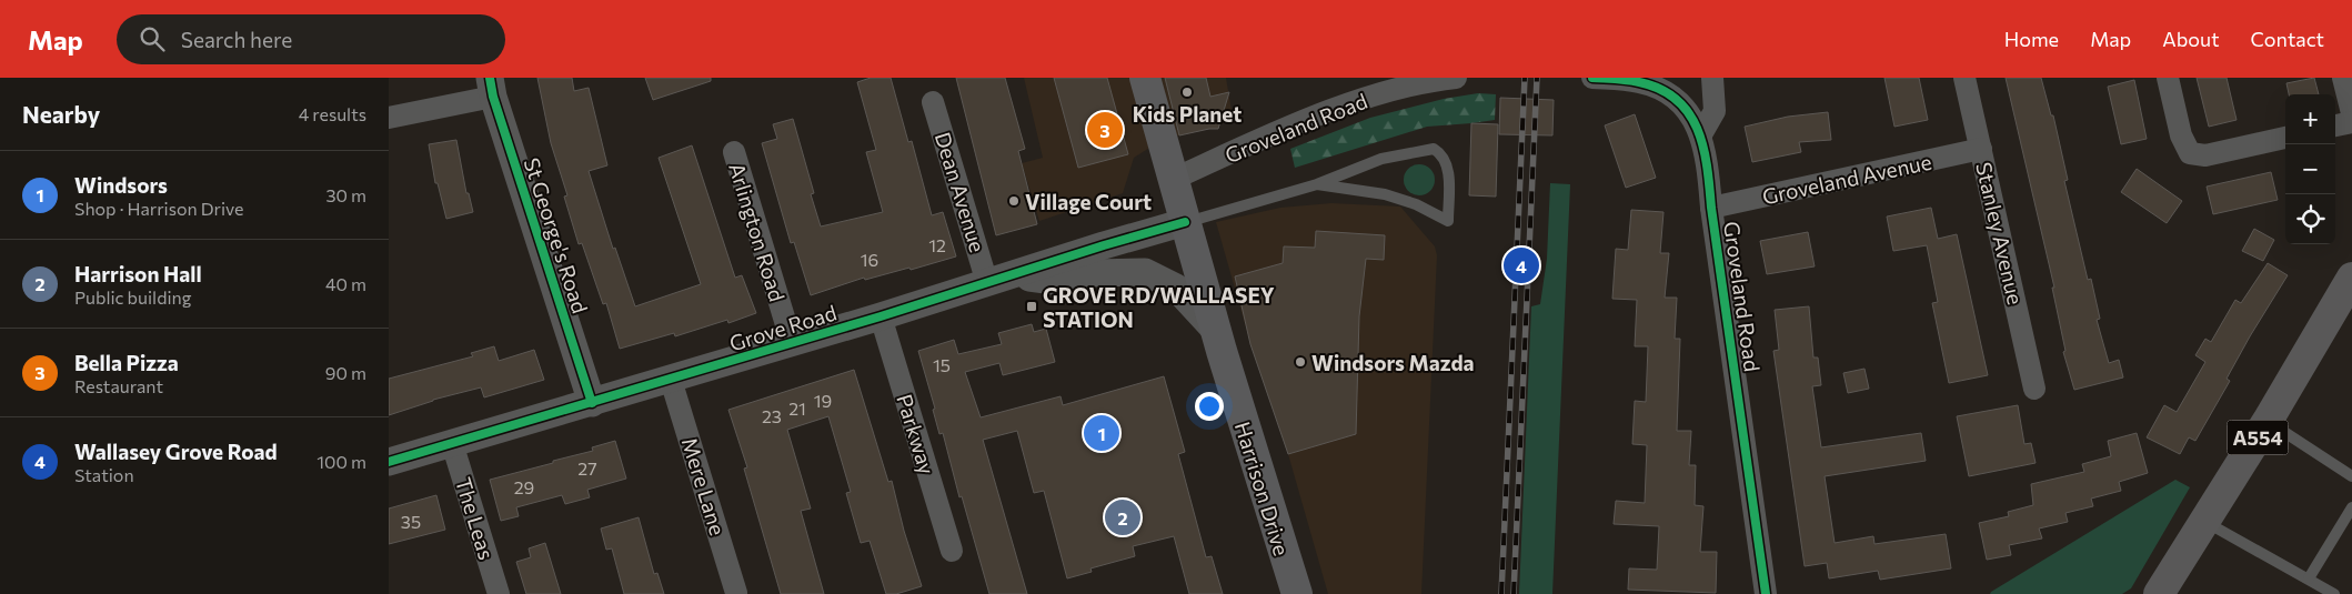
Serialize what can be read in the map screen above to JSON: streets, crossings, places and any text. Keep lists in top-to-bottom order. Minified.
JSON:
{"streets":{"main road":["A554","Harrison Drive"],"street":["Groveland Road","Groveland Avenue","Dean Avenue","Arlington Road","Stanley Avenue","St George's Road","Grove Road","Parkway","Mere Lane","The Leas"]},"crossings":[["Groveland Road","Groveland Avenue"],["Groveland Road","Harrison Drive"],["Groveland Avenue","Stanley Avenue"],["Dean Avenue","Grove Road"],["Arlington Road","Grove Road"],["St George's Road","Grove Road"],["Grove Road","Parkway"],["Grove Road","Mere Lane"],["Grove Road","Harrison Drive"],["Grove Road","The Leas"]],"places":{"other":["Kids Planet","Village Court","Windsors Mazda"],"transit":["GROVE RD/WALLASEY STATION"]},"house_numbers":["12","16","15","19","21","23","27","29","35"],"page":{"header":"Map","search":"Search here","nav":["Home","Map","About","Contact"],"heading":["Nearby","4 results"],"map_buttons":["+","−"],"pins":["3","4","1","2"],"list":[{"mark":"1","name":"Windsors","note":"Shop · Harrison Drive","value":"30 m"},{"mark":"2","name":"Harrison Hall","note":"Public building","value":"40 m"},{"mark":"3","name":"Bella Pizza","note":"Restaurant","value":"90 m"},{"mark":"4","name":"Wallasey Grove Road","note":"Station","value":"100 m"}]}}
